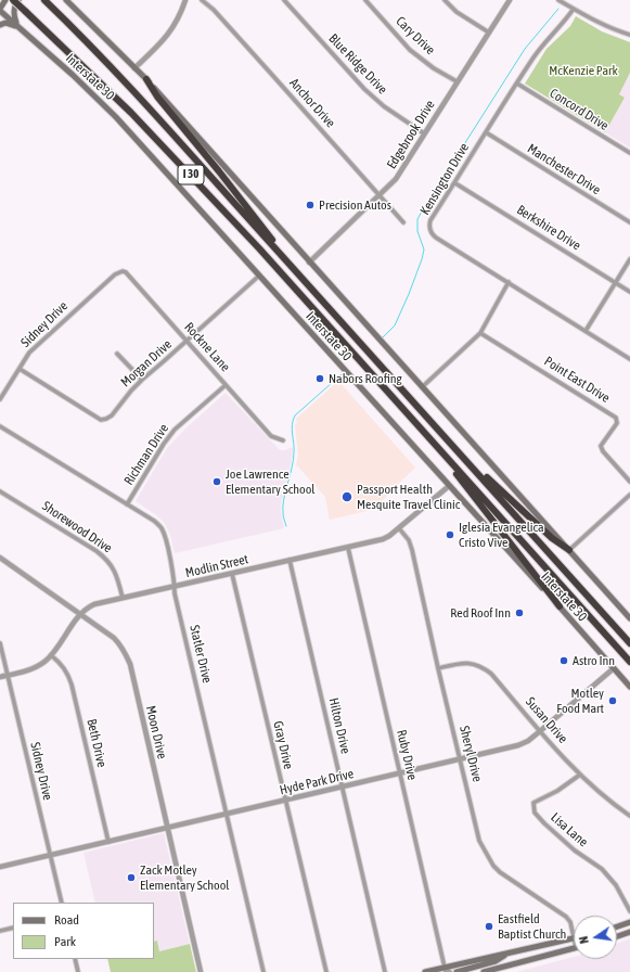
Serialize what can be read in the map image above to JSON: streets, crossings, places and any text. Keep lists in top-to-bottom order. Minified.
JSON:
{"streets":{"highway":["I 30"],"main road":["Interstate 30"],"street":["Cary Drive","Blue Ridge Drive","Anchor Drive","Concord Drive","Edgebrook Drive","Manchester Drive","Kensington Drive","Berkshire Drive","Sidney Drive","Rockne Lane","Morgan Drive","Point East Drive","Richman Drive","Shorewood Drive","Modlin Street","Statler Drive","Susan Drive","Hilton Drive","Moon Drive","Beth Drive","Gray Drive","Sheryl Drive","Ruby Drive","Hyde Park Drive","Lisa Lane"]},"crossings":[["Cary Drive","Edgebrook Drive"],["Blue Ridge Drive","Edgebrook Drive"],["Interstate 30","Morgan Drive"],["Interstate 30","Modlin Street"],["Interstate 30","Hyde Park Drive"],["Anchor Drive","Edgebrook Drive"],["Concord Drive","Kensington Drive"],["Manchester Drive","Kensington Drive"],["Kensington Drive","Berkshire Drive"],["Sidney Drive","Rockne Lane"],["Sidney Drive","Morgan Drive"],["Sidney Drive","Modlin Street"],["Sidney Drive","Hyde Park Drive"],["Rockne Lane","Morgan Drive"],["Rockne Lane","Richman Drive"],["Richman Drive","Statler Drive"],["Shorewood Drive","Modlin Street"],["Modlin Street","Statler Drive"],["Modlin Street","Hilton Drive"],["Modlin Street","Moon Drive"],["Modlin Street","Beth Drive"],["Modlin Street","Gray Drive"],["Modlin Street","Sheryl Drive"],["Modlin Street","Ruby Drive"],["Statler Drive","Hyde Park Drive"],["Susan Drive","Sheryl Drive"],["Susan Drive","Hyde Park Drive"],["Susan Drive","Lisa Lane"],["Hilton Drive","Hyde Park Drive"],["Moon Drive","Hyde Park Drive"],["Beth Drive","Hyde Park Drive"],["Gray Drive","Hyde Park Drive"],["Sheryl Drive","Hyde Park Drive"],["Ruby Drive","Hyde Park Drive"]],"parks":["McKenzie Park"],"places":["Precision Autos","Nabors Roofing","Joe Lawrence Elementary School","Passport Health Mesquite Travel Clinic","Iglesia Evangelica Cristo Vive","Red Roof Inn","Astro Inn","Motley Food Mart","Zack Motley Elementary School","Eastfield Baptist Church"],"legend":["Road","Park"],"north":"left"}
